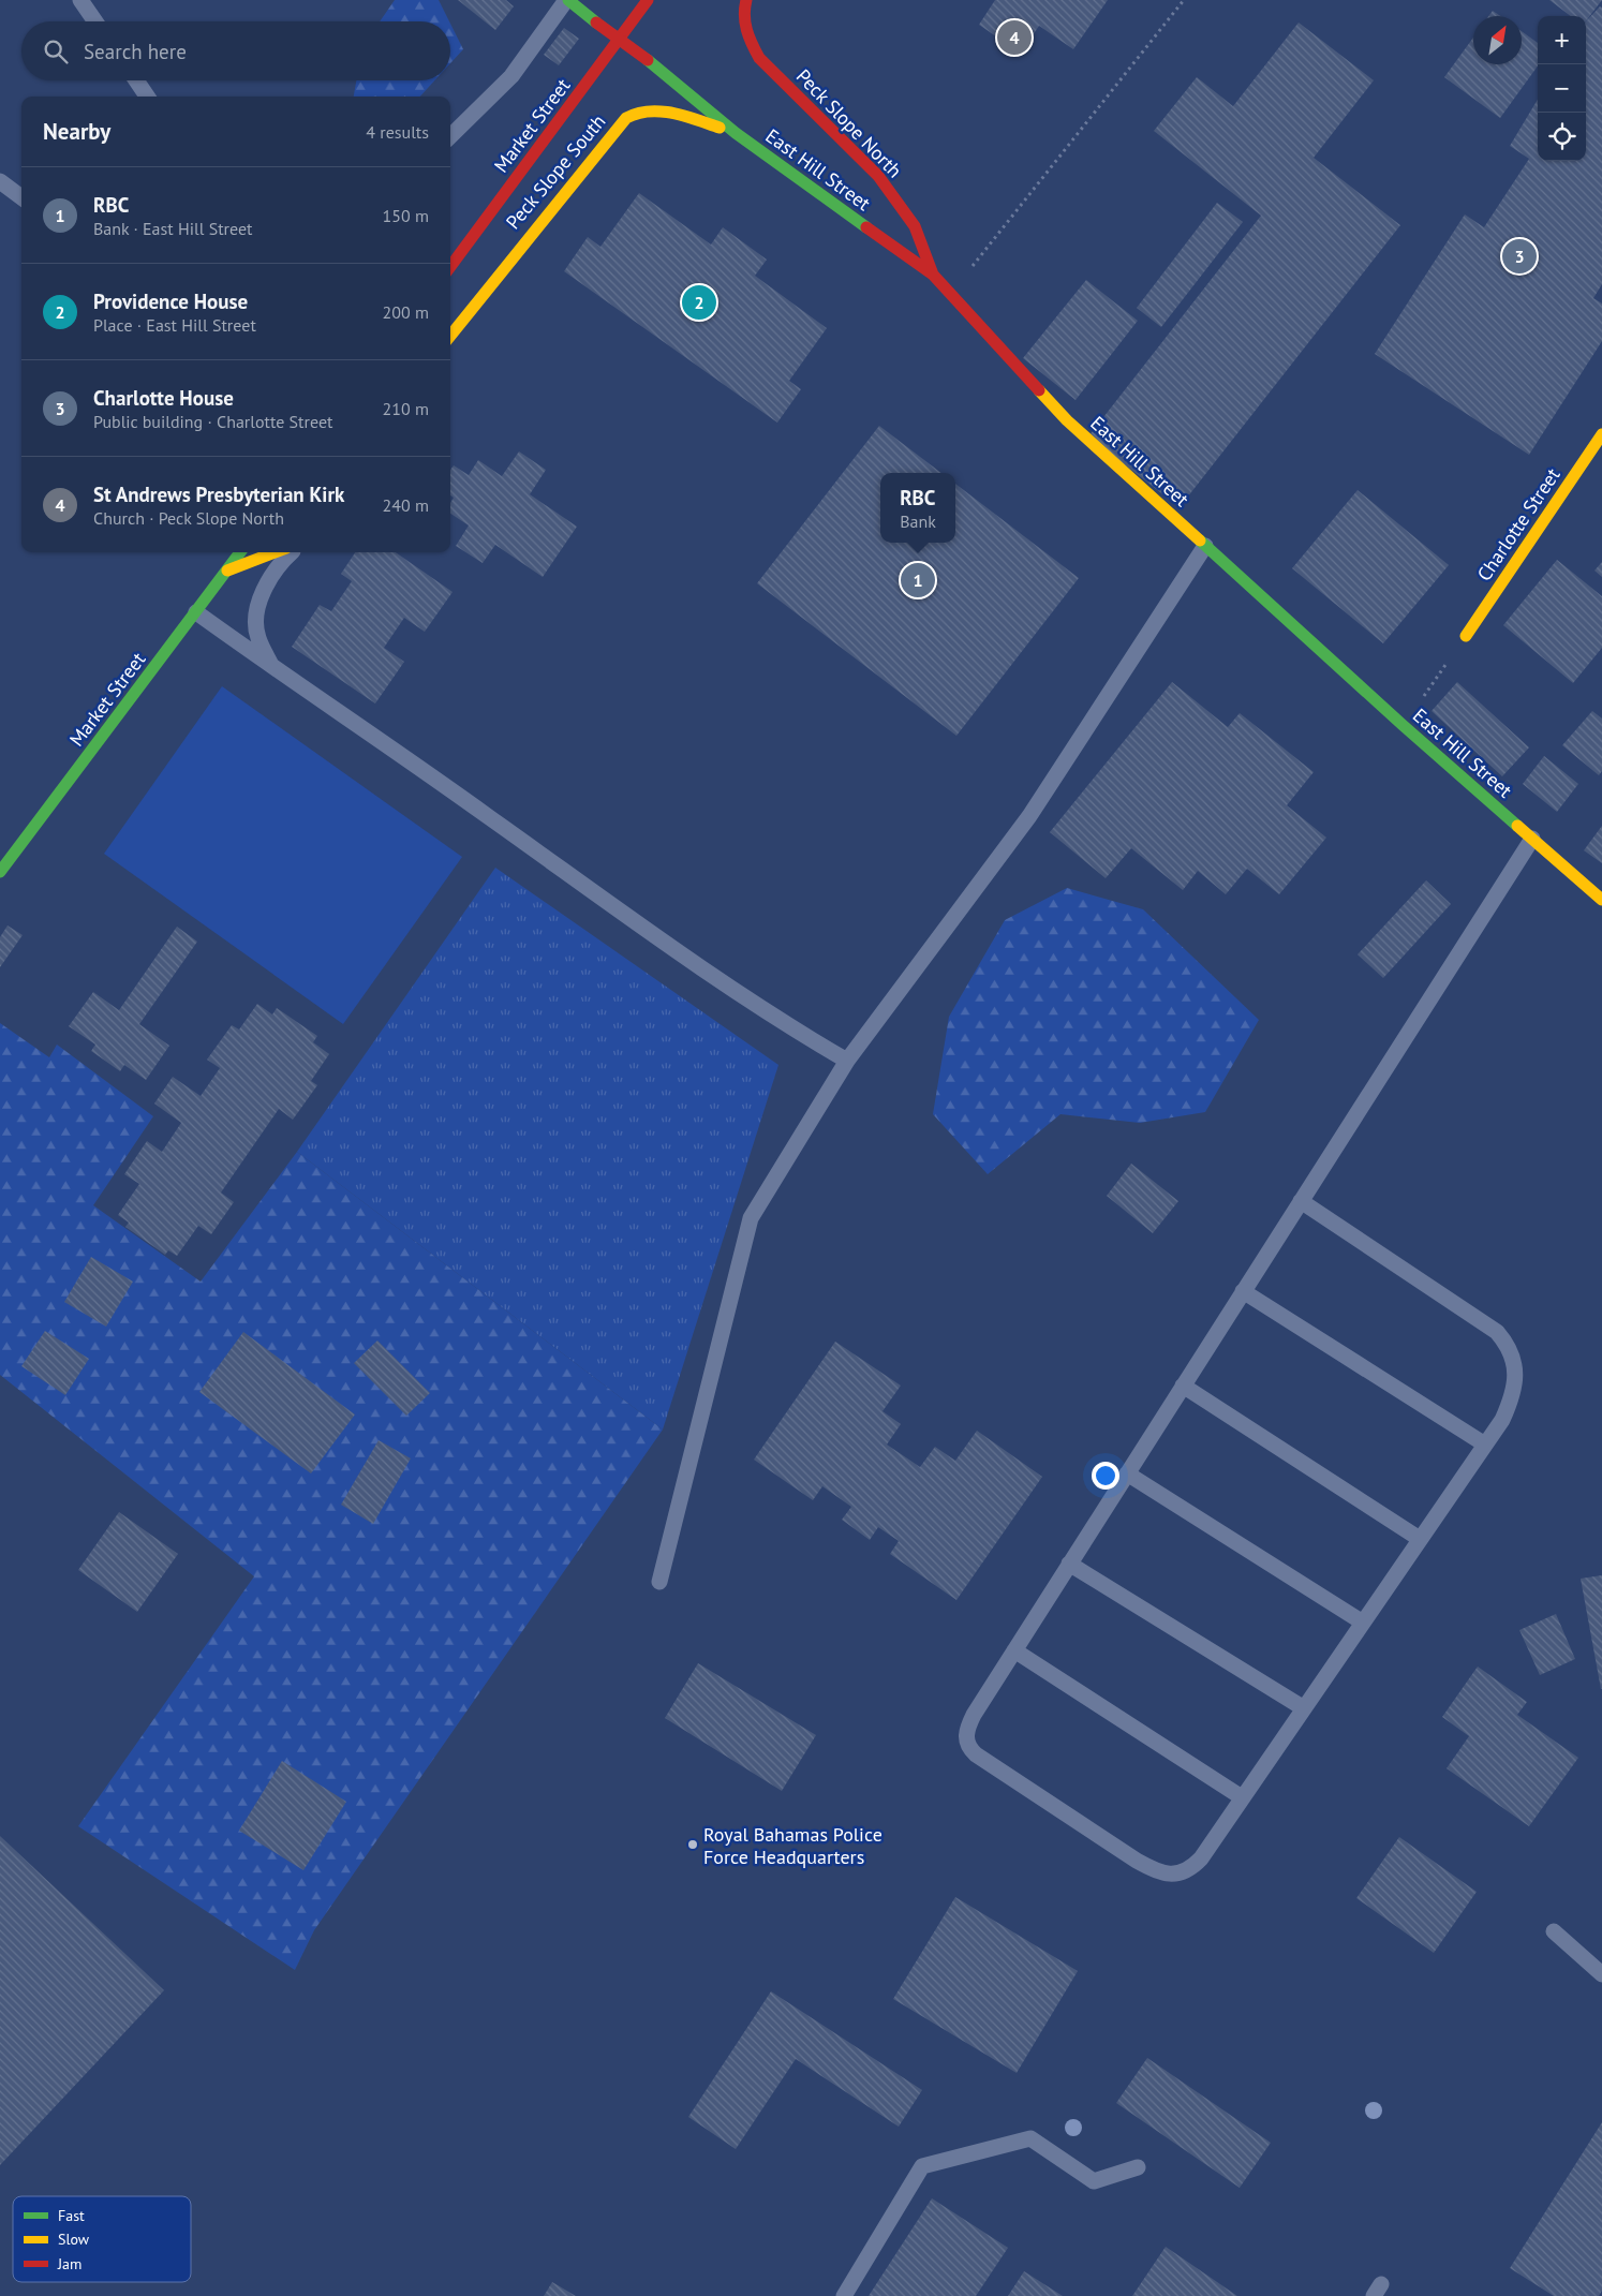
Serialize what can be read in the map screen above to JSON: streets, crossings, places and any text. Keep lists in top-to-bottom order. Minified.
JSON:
{"streets":{"main road":["Peck Slope North","Market Street","East Hill Street","Peck Slope South","Charlotte Street"]},"crossings":[["Peck Slope North","East Hill Street"],["East Hill Street","Peck Slope South"]],"places":["Royal Bahamas Police Force Headquarters"],"legend":["Fast","Slow","Jam"],"north":"top right","page":{"map_buttons":["+","−"],"pins":["4","3","2","1"],"search":"Search here","heading":["Nearby","4 results"],"list":[{"mark":"1","name":"RBC","note":"Bank · East Hill Street","value":"150 m"},{"mark":"2","name":"Providence House","note":"Place · East Hill Street","value":"200 m"},{"mark":"3","name":"Charlotte House","note":"Public building · Charlotte Street","value":"210 m"},{"mark":"4","name":"St Andrews Presbyterian Kirk","note":"Church · Peck Slope North","value":"240 m"}],"popup":["RBC","Bank"]}}
